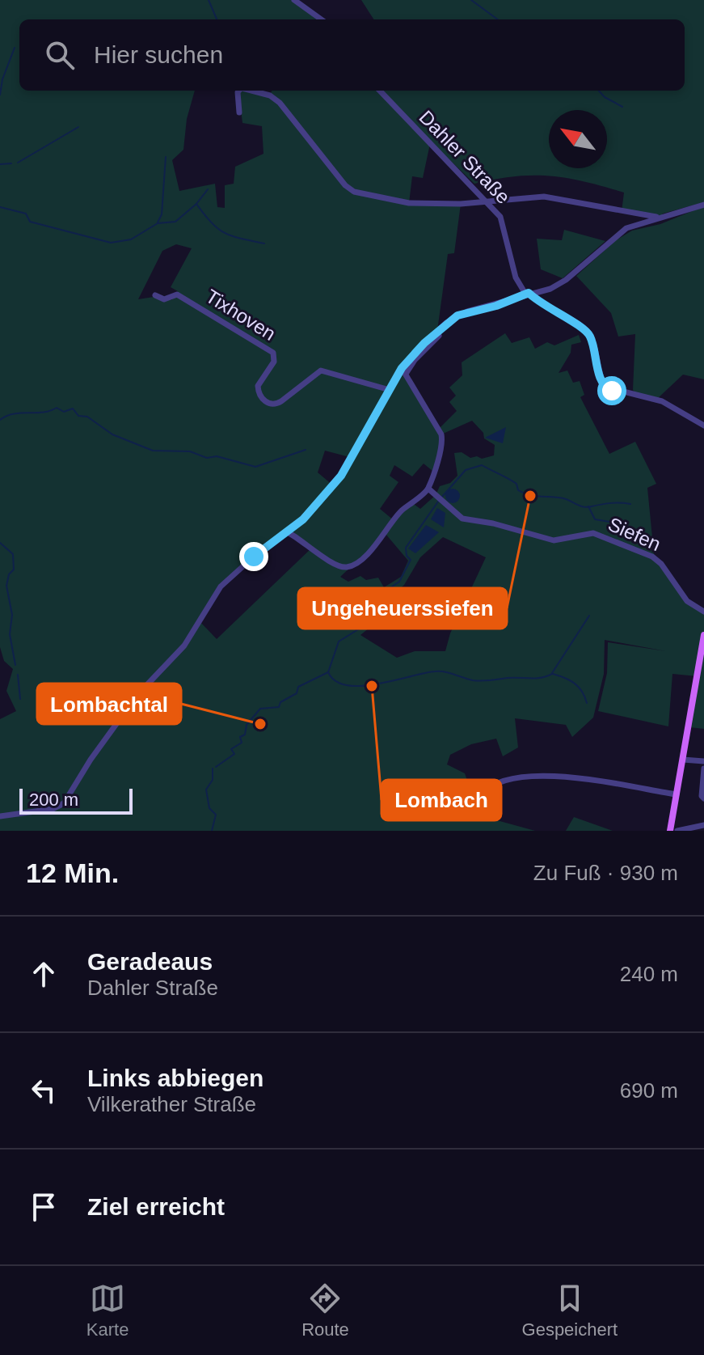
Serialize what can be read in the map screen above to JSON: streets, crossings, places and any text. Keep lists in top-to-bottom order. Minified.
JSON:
{"streets":{"street":["Dahler Straße","Tixhoven","Siefen"]},"places":["Ungeheuerssiefen","Lombach","Lombachtal"],"scale_bar":"200 m","north":"top left","page":{"search":"Hier suchen","scale":"200 m","heading":["12 Min.","Zu Fuß · 930 m"],"list":[["Geradeaus","Dahler Straße","240 m"],["Links abbiegen","Vilkerather Straße","690 m"],"Ziel erreicht"],"nav":["Karte","Route","Gespeichert"]}}
